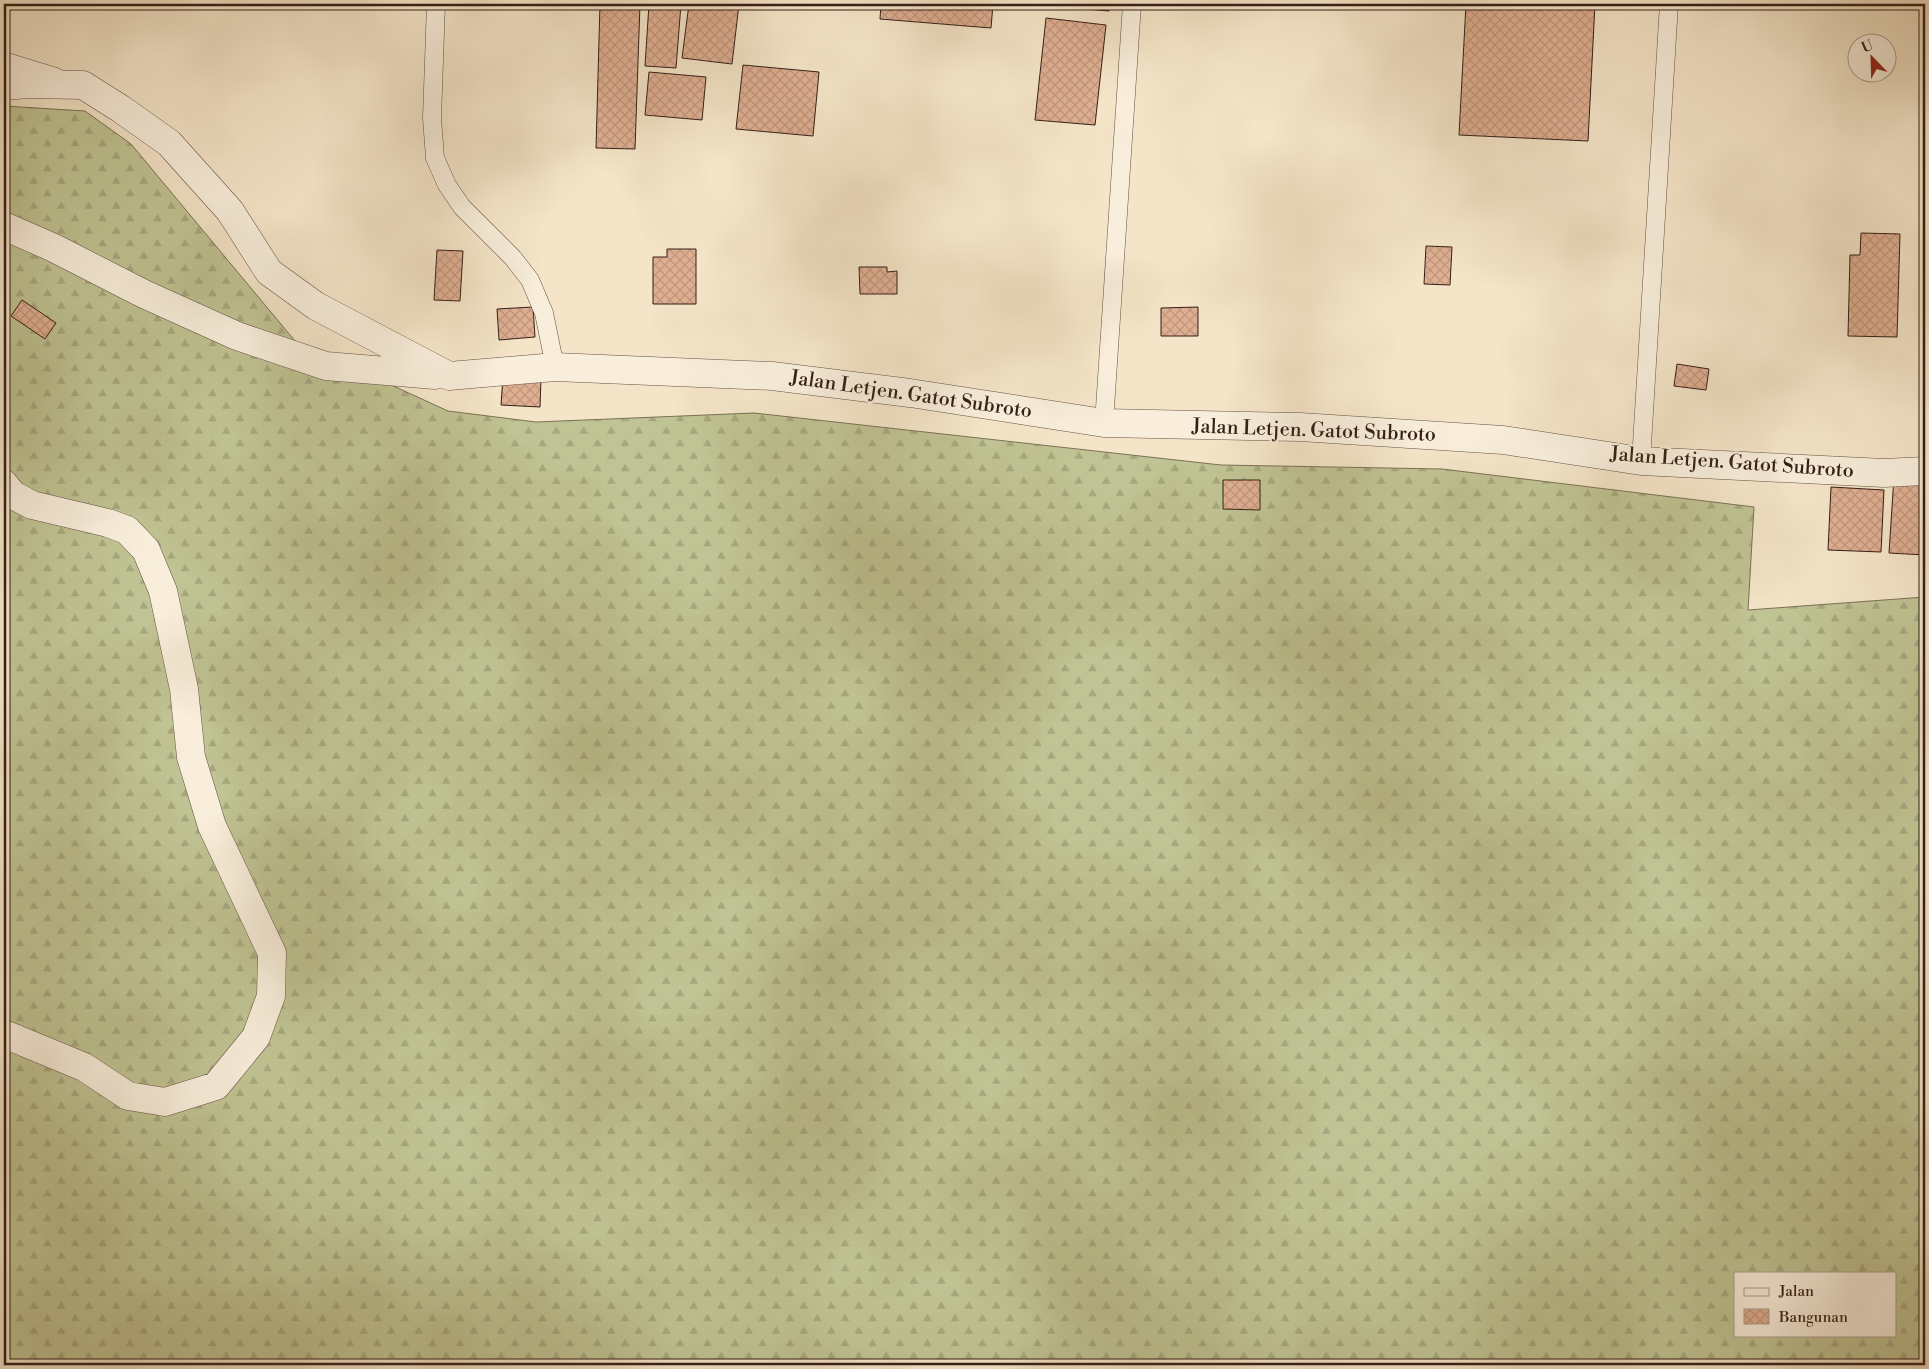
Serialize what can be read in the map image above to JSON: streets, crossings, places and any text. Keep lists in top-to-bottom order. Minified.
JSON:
{"streets":{"street":["Jalan Letjen. Gatot Subroto"]},"legend":["Jalan","Bangunan"],"north":"top left"}
